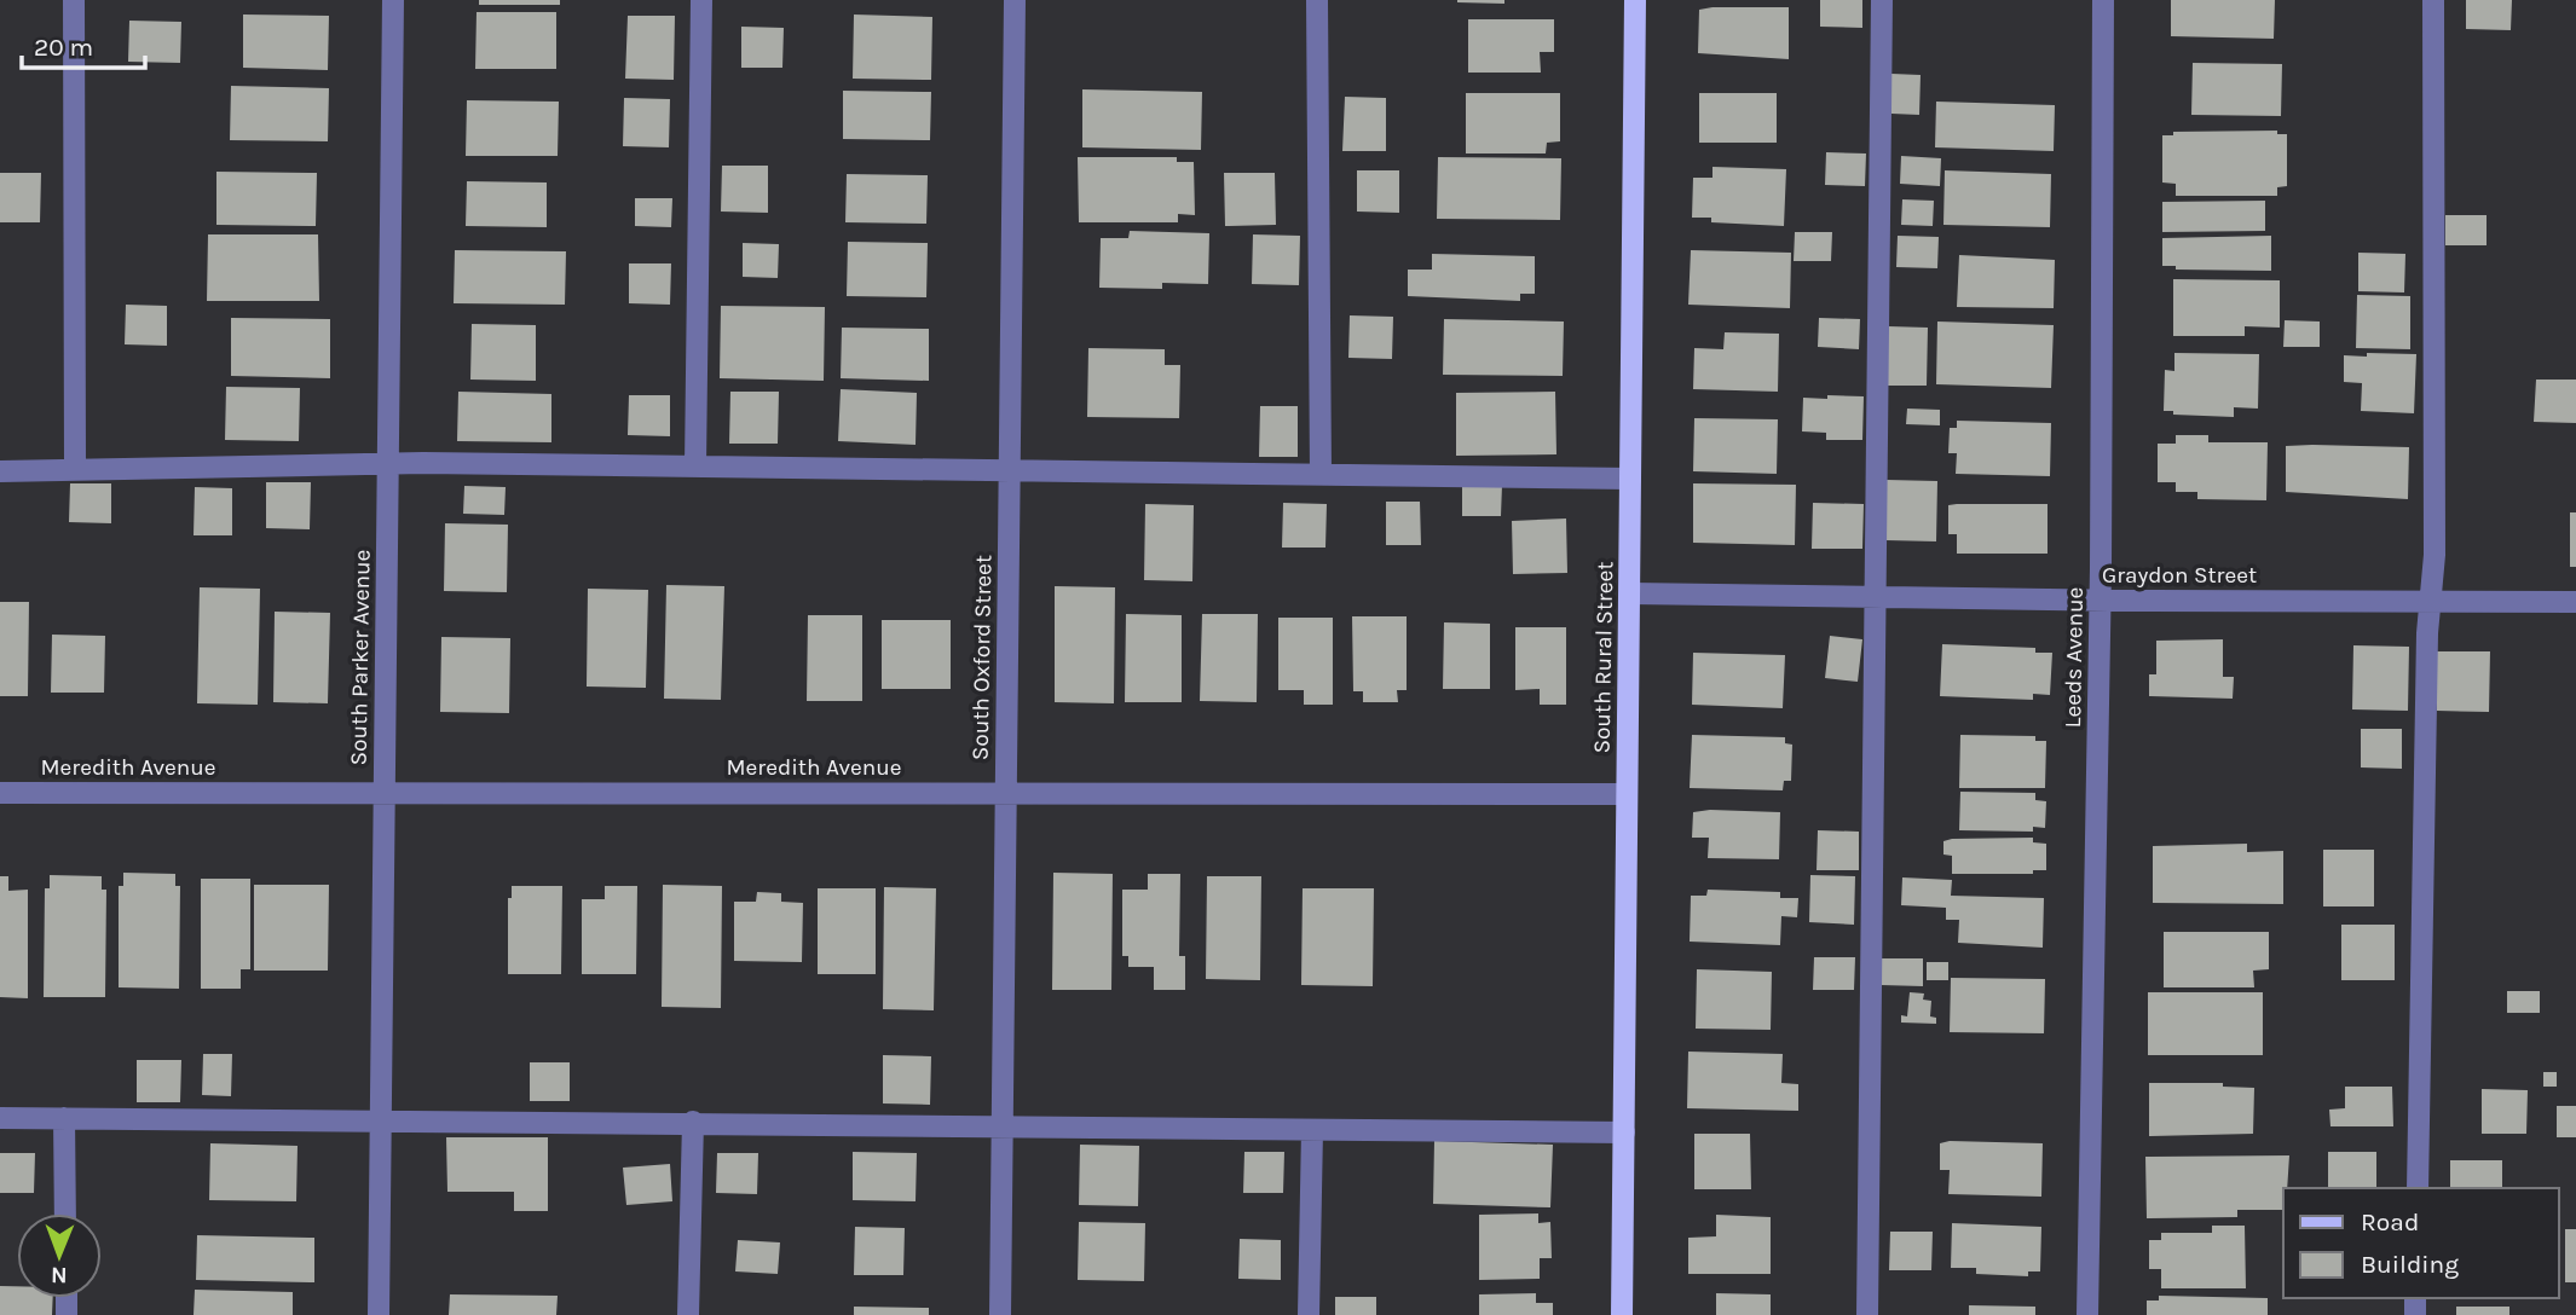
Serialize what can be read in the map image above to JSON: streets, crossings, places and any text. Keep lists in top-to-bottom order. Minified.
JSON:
{"streets":{"main road":["South Rural Street"],"street":["Graydon Street","South Parker Avenue","South Oxford Street","Leeds Avenue","Meredith Avenue"]},"crossings":[["Graydon Street","South Rural Street"],["Graydon Street","Leeds Avenue"],["South Parker Avenue","Meredith Avenue"],["South Oxford Street","Meredith Avenue"],["South Rural Street","Meredith Avenue"]],"legend":["Road","Building"],"scale_bar":"20 m","north":"bottom"}
